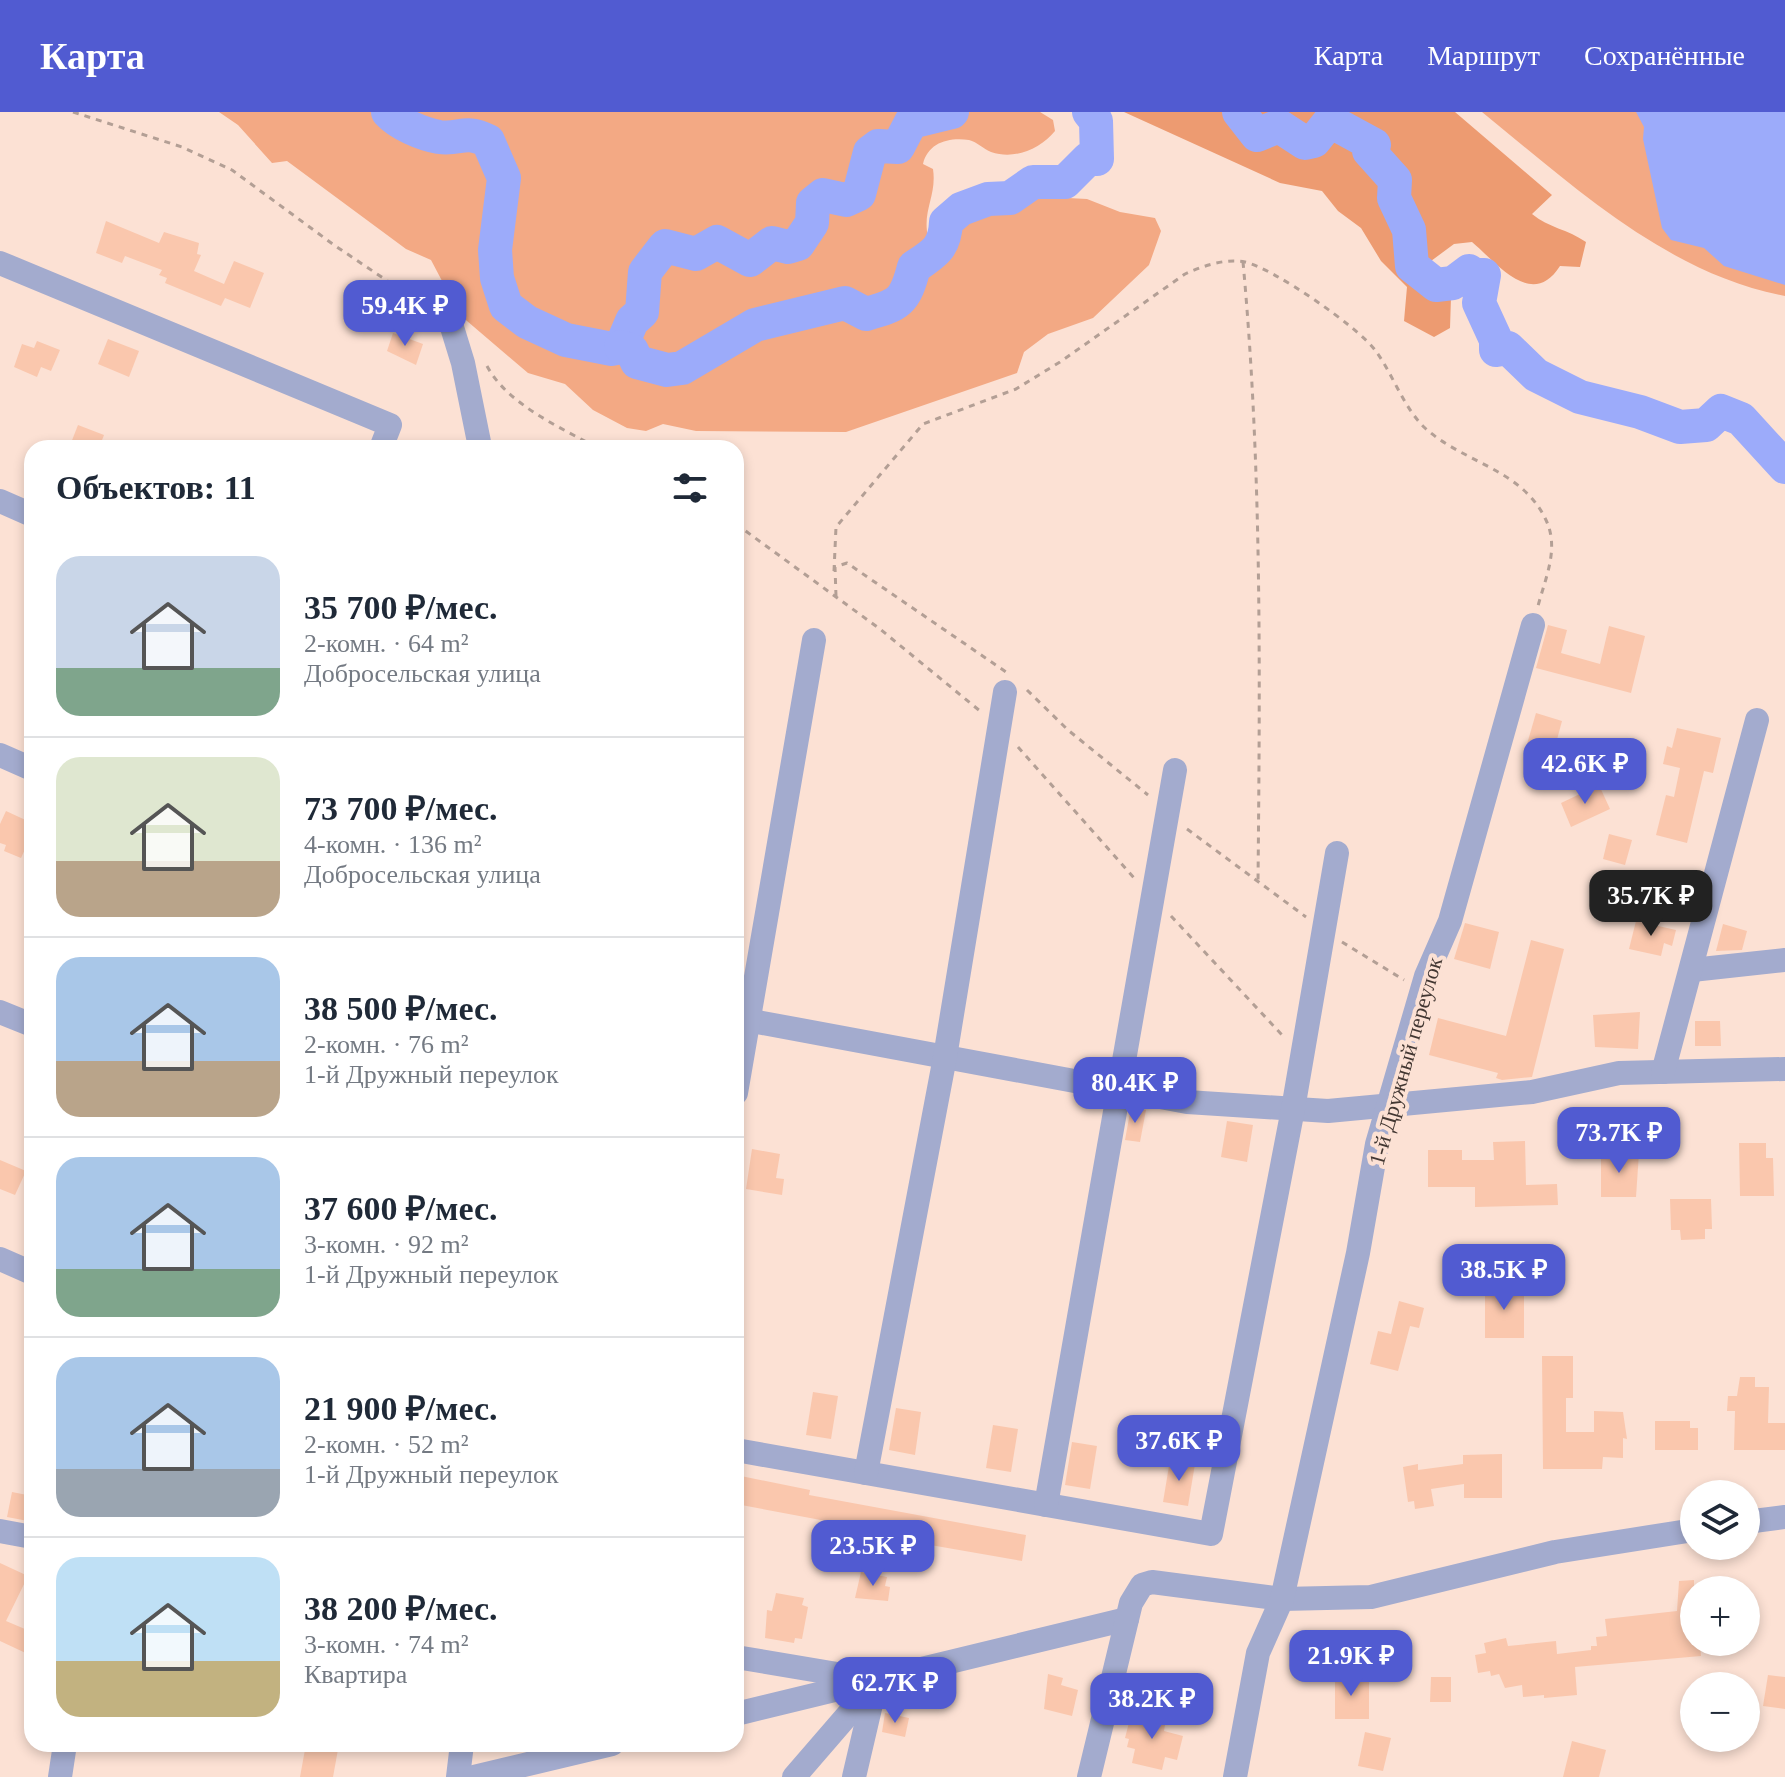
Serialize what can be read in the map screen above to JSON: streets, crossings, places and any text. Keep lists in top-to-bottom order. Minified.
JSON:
{"streets":{"street":["1-й Дружный переулок"]},"page":{"header":"Карта","nav":["Карта","Маршрут","Сохранённые"],"price":["59.4K ₽","42.6K ₽","35.7K ₽","80.4K ₽","73.7K ₽","38.5K ₽","37.6K ₽","23.5K ₽","21.9K ₽","62.7K ₽","38.2K ₽"],"heading":"Объектов: 11","list":[{"name":"35 700 ₽/мес.","note":"2-комн. · 64 m² · Добросельская улица"},{"name":"73 700 ₽/мес.","note":"4-комн. · 136 m² · Добросельская улица"},{"name":"38 500 ₽/мес.","note":"2-комн. · 76 m² · 1-й Дружный переулок"},{"name":"37 600 ₽/мес.","note":"3-комн. · 92 m² · 1-й Дружный переулок"},{"name":"21 900 ₽/мес.","note":"2-комн. · 52 m² · 1-й Дружный переулок"},{"name":"38 200 ₽/мес.","note":"3-комн. · 74 m² · Квартира"}],"map_buttons":["+","−"]}}
